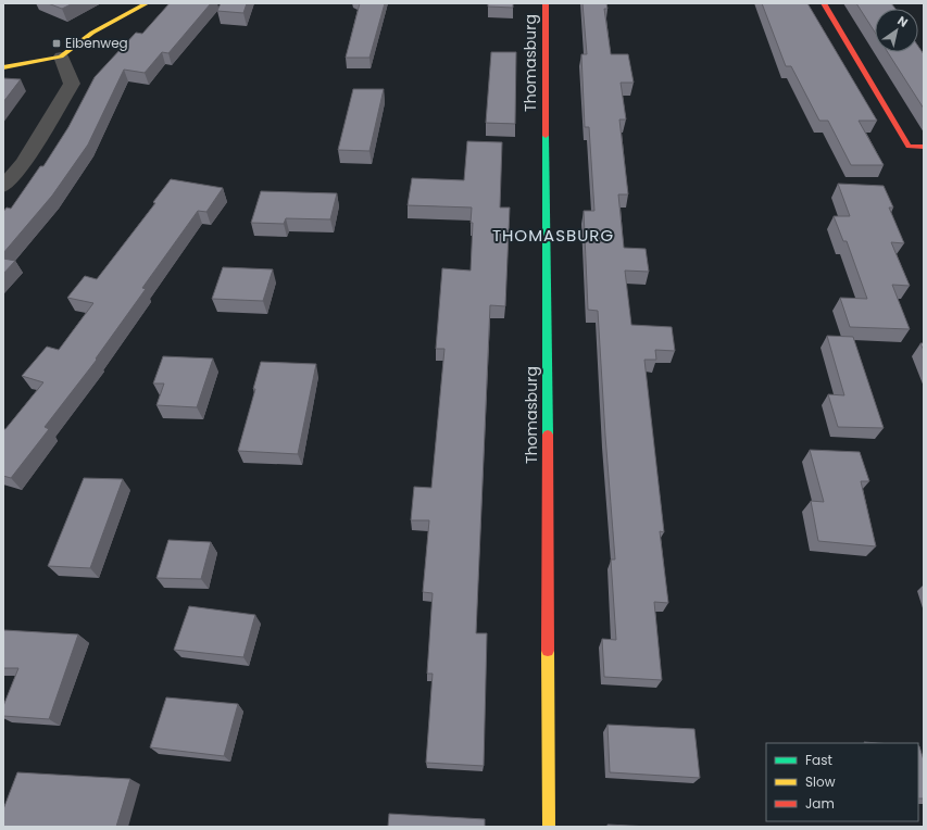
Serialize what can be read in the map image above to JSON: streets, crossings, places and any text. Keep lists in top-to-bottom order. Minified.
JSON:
{"streets":{"street":["Thomasburg"]},"districts":["THOMASBURG"],"places":{"transit":["Eibenweg"]},"legend":["Fast","Slow","Jam"],"north":"top right"}
